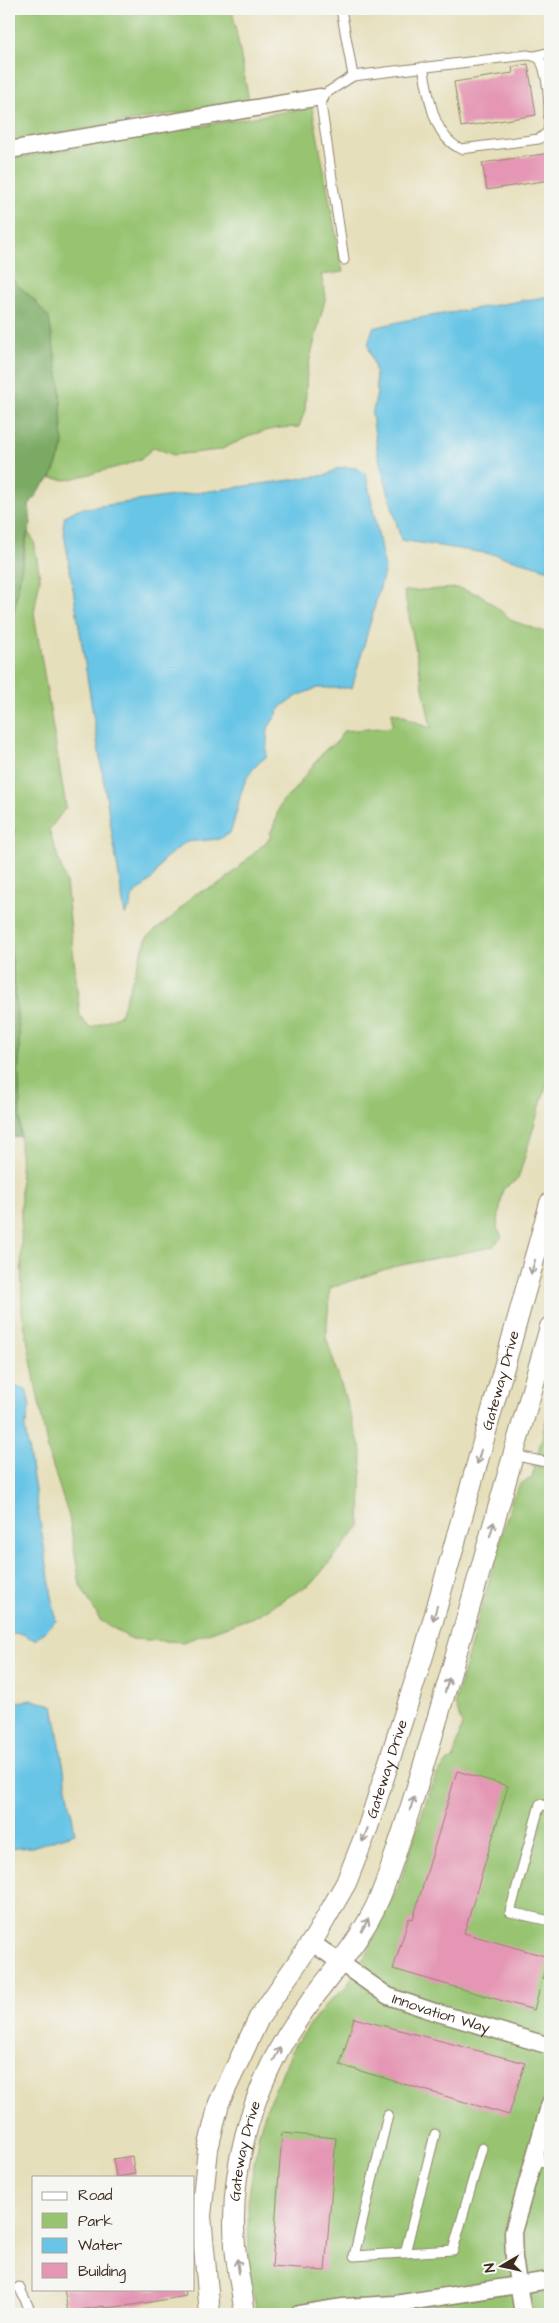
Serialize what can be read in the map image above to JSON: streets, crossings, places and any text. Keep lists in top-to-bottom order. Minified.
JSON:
{"streets":{"street":["Gateway Drive","Innovation Way"]},"crossings":[["Gateway Drive","Innovation Way"]],"legend":["Road","Park","Water","Building"],"north":"left"}
